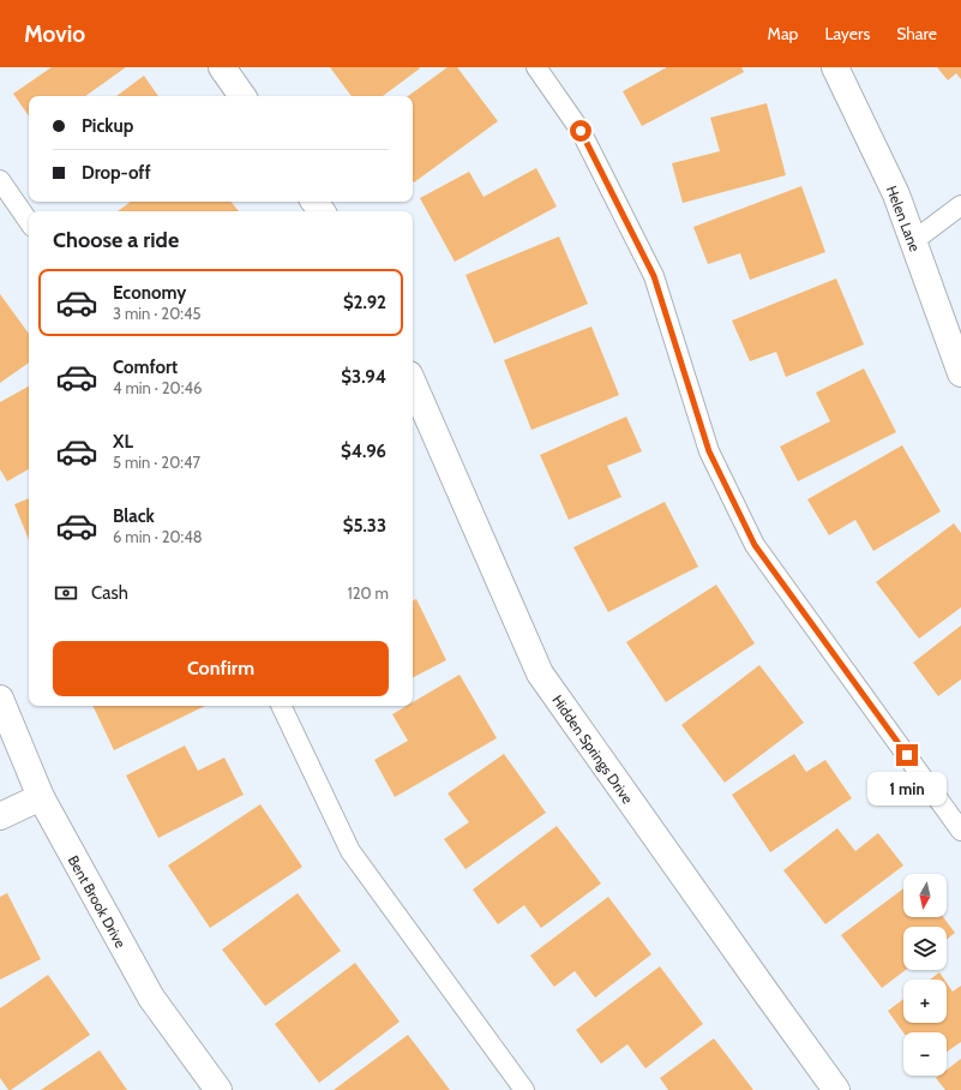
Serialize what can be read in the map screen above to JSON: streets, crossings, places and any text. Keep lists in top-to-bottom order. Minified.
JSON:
{"streets":{"street":["Helen Lane","Hidden Springs Drive","Bent Brook Drive"]},"north":"bottom","page":{"header":"Movio","nav":["Map","Layers","Share"],"banner":["Pickup","Drop-off"],"heading":"Choose a ride","list":[{"name":"Economy","note":"3 min · 20:45","value":"$2.92"},{"name":"Comfort","note":"4 min · 20:46","value":"$3.94"},{"name":"XL","note":"5 min · 20:47","value":"$4.96"},{"name":"Black","note":"6 min · 20:48","value":"$5.33"}],"pay":["Cash","120 m"],"buttons":"Confirm","bubble":"1 min","map_buttons":["+","−"]}}
